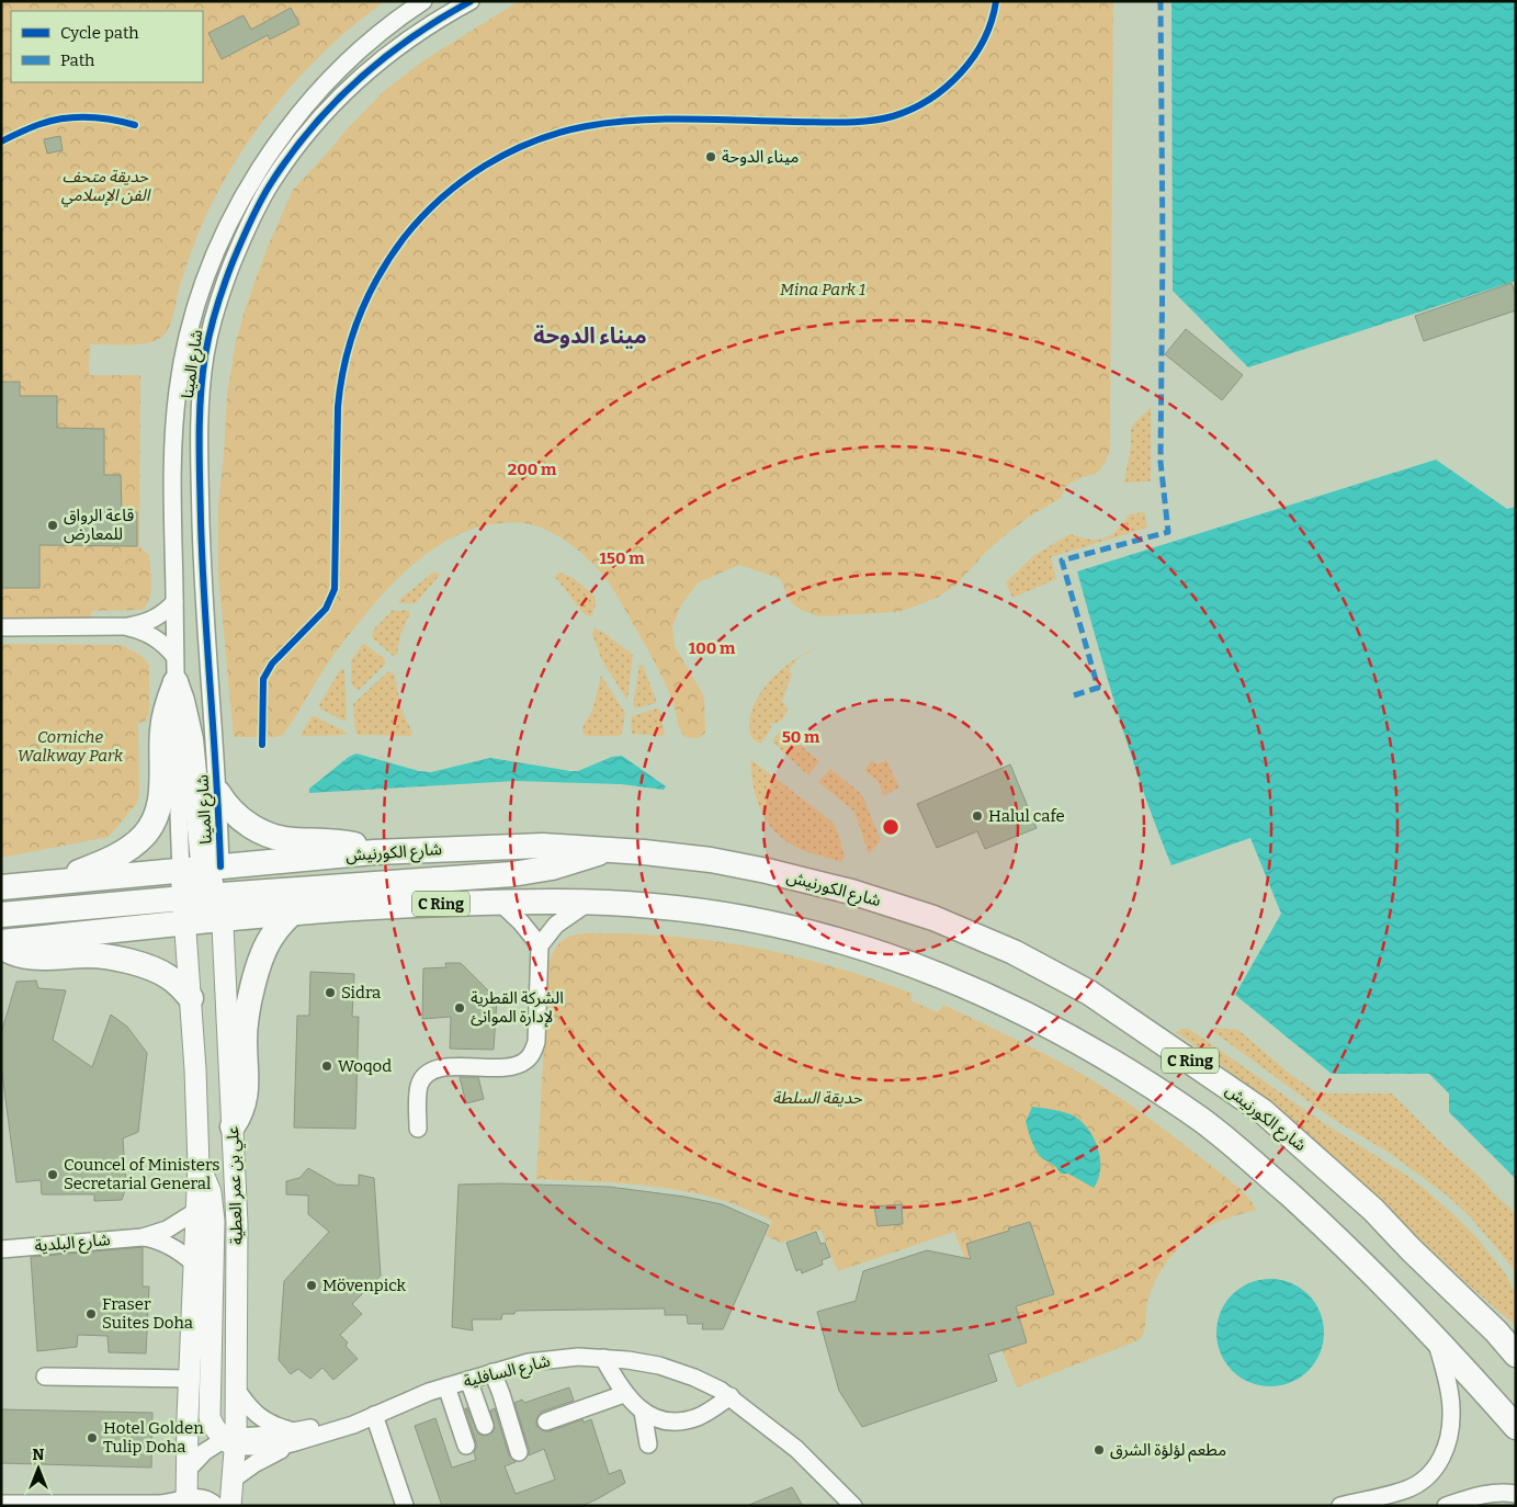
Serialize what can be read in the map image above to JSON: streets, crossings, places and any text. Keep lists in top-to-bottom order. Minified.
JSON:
{"streets":{"highway":["شارع الكورنيش","C Ring"],"main road":["علي بن عمر العطية"],"street":["شارع المينا","شارع البلدية","شارع السافلية"]},"crossings":[["شارع المينا","شارع الكورنيش"],["شارع المينا","علي بن عمر العطية"],["شارع الكورنيش","علي بن عمر العطية"],["علي بن عمر العطية","شارع السافلية"]],"districts":["ميناء الدوحة"],"parks":["حديقة متحف الفن الإسلامي","Mina Park 1","Corniche Walkway Park","حديقة السلطة"],"places":["ميناء الدوحة","قاعة الرواق للمعارض","Halul cafe","Sidra","الشركة القطرية لإدارة الموانئ","Woqod","Councel of Ministers Secretarial General","Mövenpick","Fraser Suites Doha","Hotel Golden Tulip Doha","مطعم لؤلؤة الشرق"],"legend":["Cycle path","Path"],"north":"top","rings":["200 m","150 m","100 m","50 m"]}
